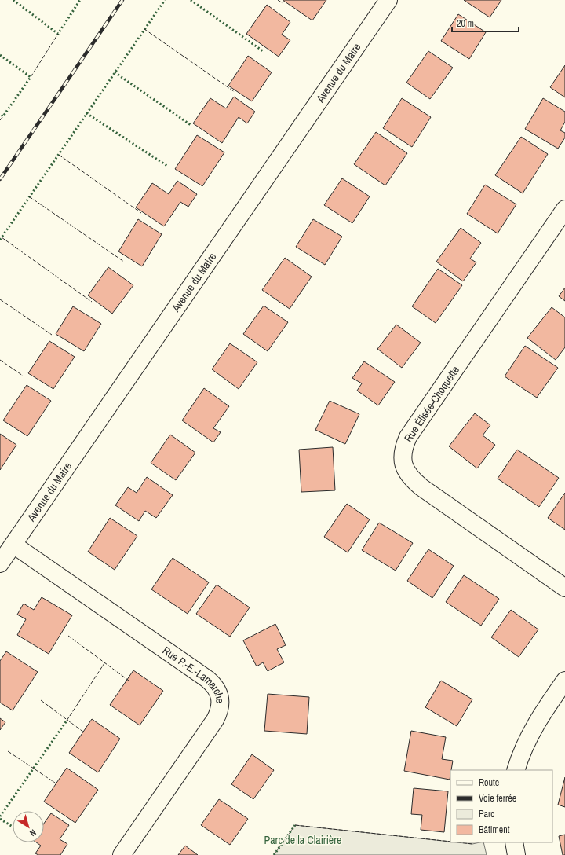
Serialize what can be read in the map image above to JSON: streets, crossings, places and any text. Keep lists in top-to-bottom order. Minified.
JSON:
{"streets":{"street":["Avenue du Maire","Rue Élisée-Choquette","Rue P.-E.-Lamarche"]},"crossings":[["Avenue du Maire","Rue P.-E.-Lamarche"]],"parks":["Parc de la Clairière"],"legend":["Route","Voie ferrée","Parc","Bâtiment"],"scale_bar":"20 m","north":"bottom right"}
